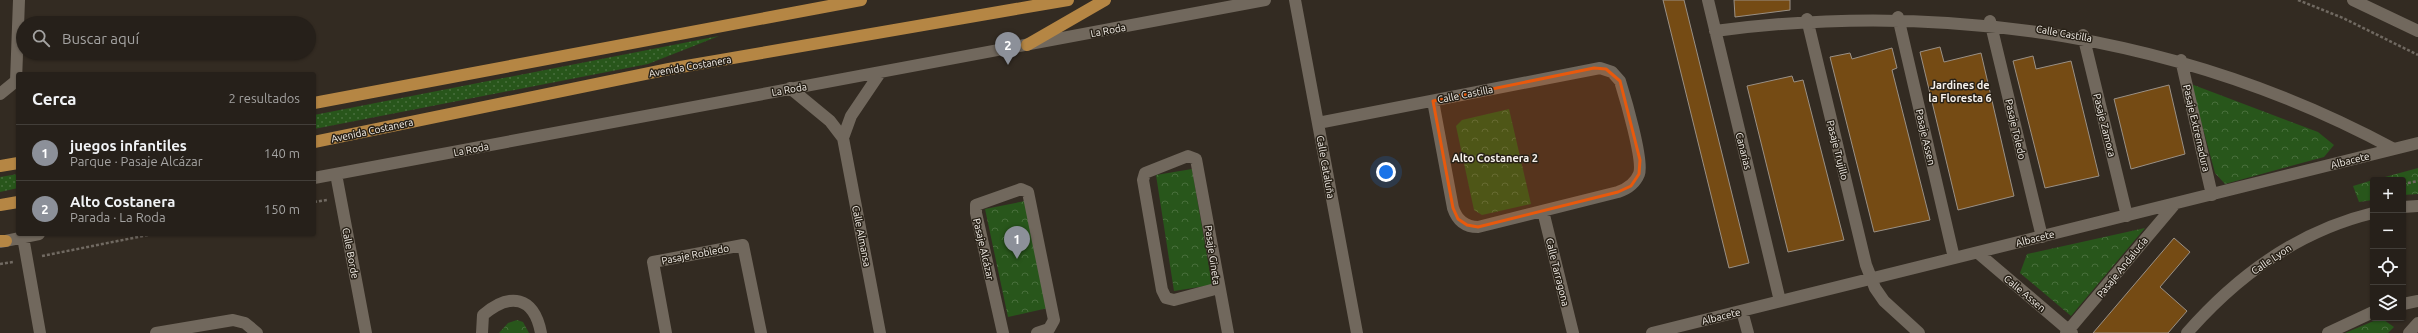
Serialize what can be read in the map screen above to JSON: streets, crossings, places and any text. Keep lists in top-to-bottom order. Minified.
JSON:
{"streets":{"main road":["Avenida Costanera"],"street":["La Roda","Calle Castilla","Pasaje Zamora","Pasaje Extremadura","Pasaje Toledo","Pasaje Assen","Pasaje Trujillo","Canarias","Albacete","Calle Cataluña","Calle Almansa","Pasaje Alcázar","Calle Borde","Pasaje Robledo","Pasaje Gineta","Calle Lyon","Pasaje Andalucía","Calle Tarragona","Calle Assen"]},"crossings":[["La Roda","Calle Almansa"],["La Roda","Calle Borde"],["Calle Castilla","Pasaje Zamora"],["Calle Castilla","Pasaje Extremadura"],["Calle Castilla","Pasaje Toledo"],["Calle Castilla","Pasaje Assen"],["Calle Castilla","Pasaje Trujillo"],["Calle Castilla","Canarias"],["Calle Castilla","Albacete"],["Calle Castilla","Calle Cataluña"],["Calle Castilla","Calle Tarragona"],["Pasaje Zamora","Albacete"],["Pasaje Extremadura","Albacete"],["Pasaje Toledo","Albacete"],["Pasaje Assen","Albacete"],["Pasaje Trujillo","Albacete"],["Canarias","Albacete"],["Albacete","Pasaje Andalucía"],["Albacete","Calle Assen"],["Pasaje Andalucía","Calle Assen"]],"districts":["Jardines de la Floresta 6","Alto Costanera 2"],"page":{"search":"Buscar aquí","pins":["2","1"],"heading":["Cerca","2 resultados"],"list":[{"mark":"1","name":"juegos infantiles","note":"Parque · Pasaje Alcázar","value":"140 m"},{"mark":"2","name":"Alto Costanera","note":"Parada · La Roda","value":"150 m"}],"map_buttons":["+","−"]}}
